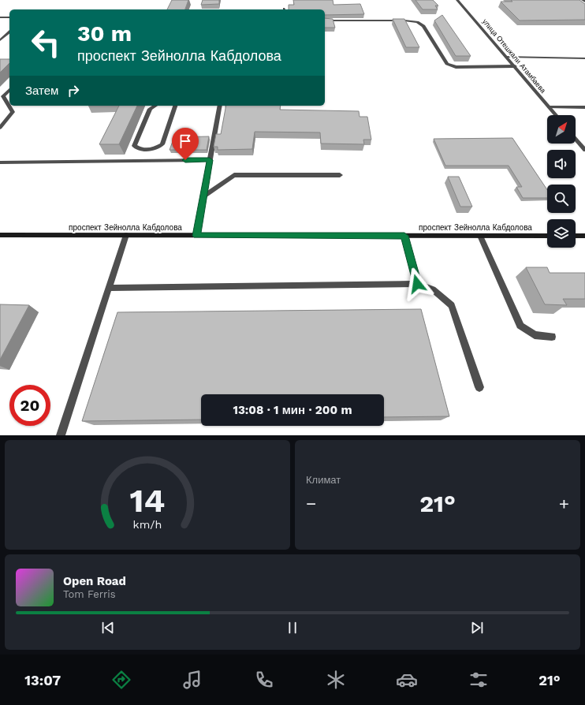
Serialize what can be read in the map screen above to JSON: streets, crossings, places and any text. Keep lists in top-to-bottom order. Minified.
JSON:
{"streets":{"main road":["проспект Зейнолла Кабдолова"],"street":["улица Отешкали Атамбаева"]},"north":"top right","page":{"turn":["30 m","проспект Зейнолла Кабдолова"],"then":"Затем","limit":"20","trip":"13:08 · 1 мин · 200 m","tile":"Климат","heat":["−","21°","+"],"song":["Open Road","Tom Ferris"],"tabs":["13:07","21°"],"gauge":["14","km/h"]}}
